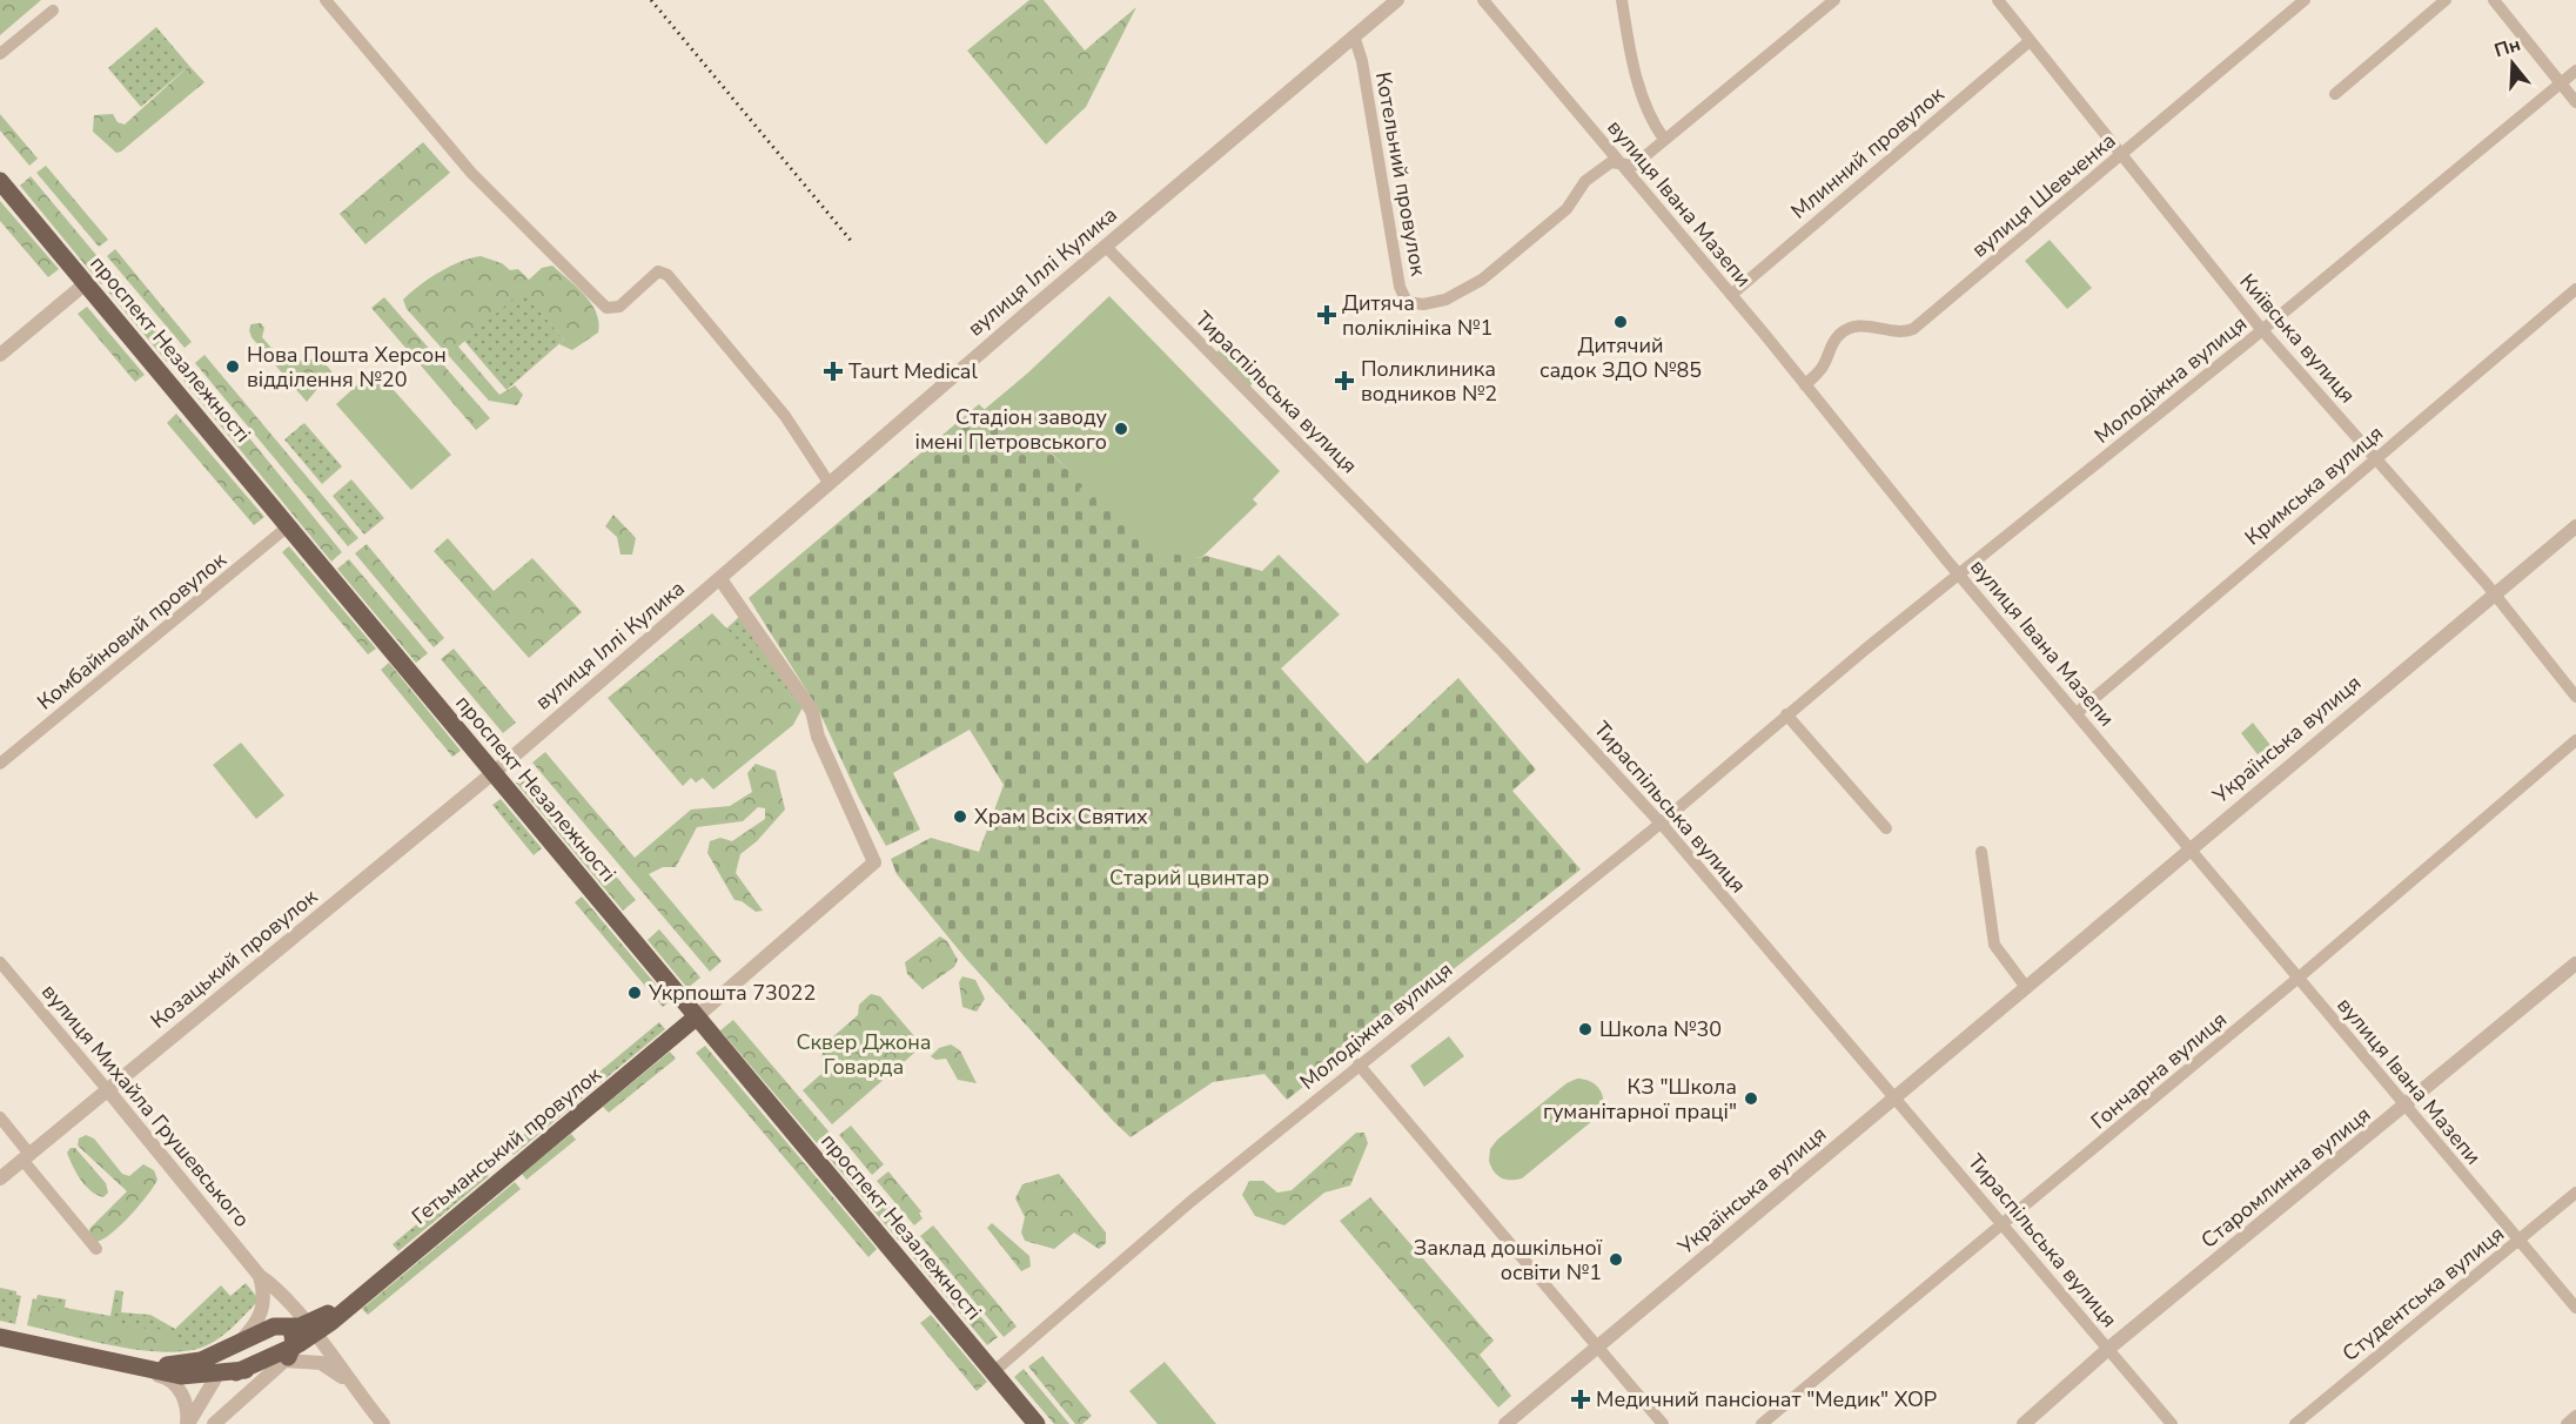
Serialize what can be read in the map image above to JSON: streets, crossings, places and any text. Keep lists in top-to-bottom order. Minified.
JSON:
{"streets":{"main road":["проспект Незалежності","Гетьманський провулок"],"street":["Млинний провулок","Котельний провулок","вулиця Шевченка","вулиця Івана Мазепи","вулиця Іллі Кулика","Київська вулиця","Молодіжна вулиця","Тираспільська вулиця","Кримська вулиця","Комбайновий провулок","Українська вулиця","Козацький провулок","Гончарна вулиця","вулиця Михайла Грушевського","Старомлинна вулиця","Студентська вулиця"]},"crossings":[["Млинний провулок","вулиця Івана Мазепи"],["Млинний провулок","Київська вулиця"],["Котельний провулок","вулиця Івана Мазепи"],["Котельний провулок","вулиця Іллі Кулика"],["вулиця Шевченка","вулиця Івана Мазепи"],["вулиця Шевченка","Київська вулиця"],["вулиця Івана Мазепи","Молодіжна вулиця"],["вулиця Івана Мазепи","Кримська вулиця"],["вулиця Івана Мазепи","Українська вулиця"],["вулиця Івана Мазепи","Гончарна вулиця"],["вулиця Івана Мазепи","Старомлинна вулиця"],["вулиця Івана Мазепи","Студентська вулиця"],["вулиця Іллі Кулика","проспект Незалежності"],["вулиця Іллі Кулика","Тираспільська вулиця"],["вулиця Іллі Кулика","Козацький провулок"],["Київська вулиця","Молодіжна вулиця"],["Київська вулиця","Кримська вулиця"],["Київська вулиця","Українська вулиця"],["проспект Незалежності","Молодіжна вулиця"],["проспект Незалежності","Комбайновий провулок"],["проспект Незалежності","Козацький провулок"],["проспект Незалежності","Гетьманський провулок"],["Молодіжна вулиця","Тираспільська вулиця"],["Тираспільська вулиця","Українська вулиця"],["Тираспільська вулиця","Гончарна вулиця"],["Тираспільська вулиця","Старомлинна вулиця"],["Козацький провулок","вулиця Михайла Грушевського"],["вулиця Михайла Грушевського","Гетьманський провулок"]],"parks":["Старий цвинтар","Сквер Джона Говарда"],"places":{"health":["Дитяча поліклініка №1","Taurt Medical","Поликлиника водников №2","Медичний пансіонат \"Медик\" ХОР"],"other":["Дитячий садок ЗДО №85","Нова Пошта Херсон відділення №20","Стадіон заводу імені Петровського","Храм Всіх Святих","Укрпошта 73022","Школа №30","КЗ \"Школа гуманітарної праці\"","Заклад дошкільної освіти №1"]},"north":"top"}
